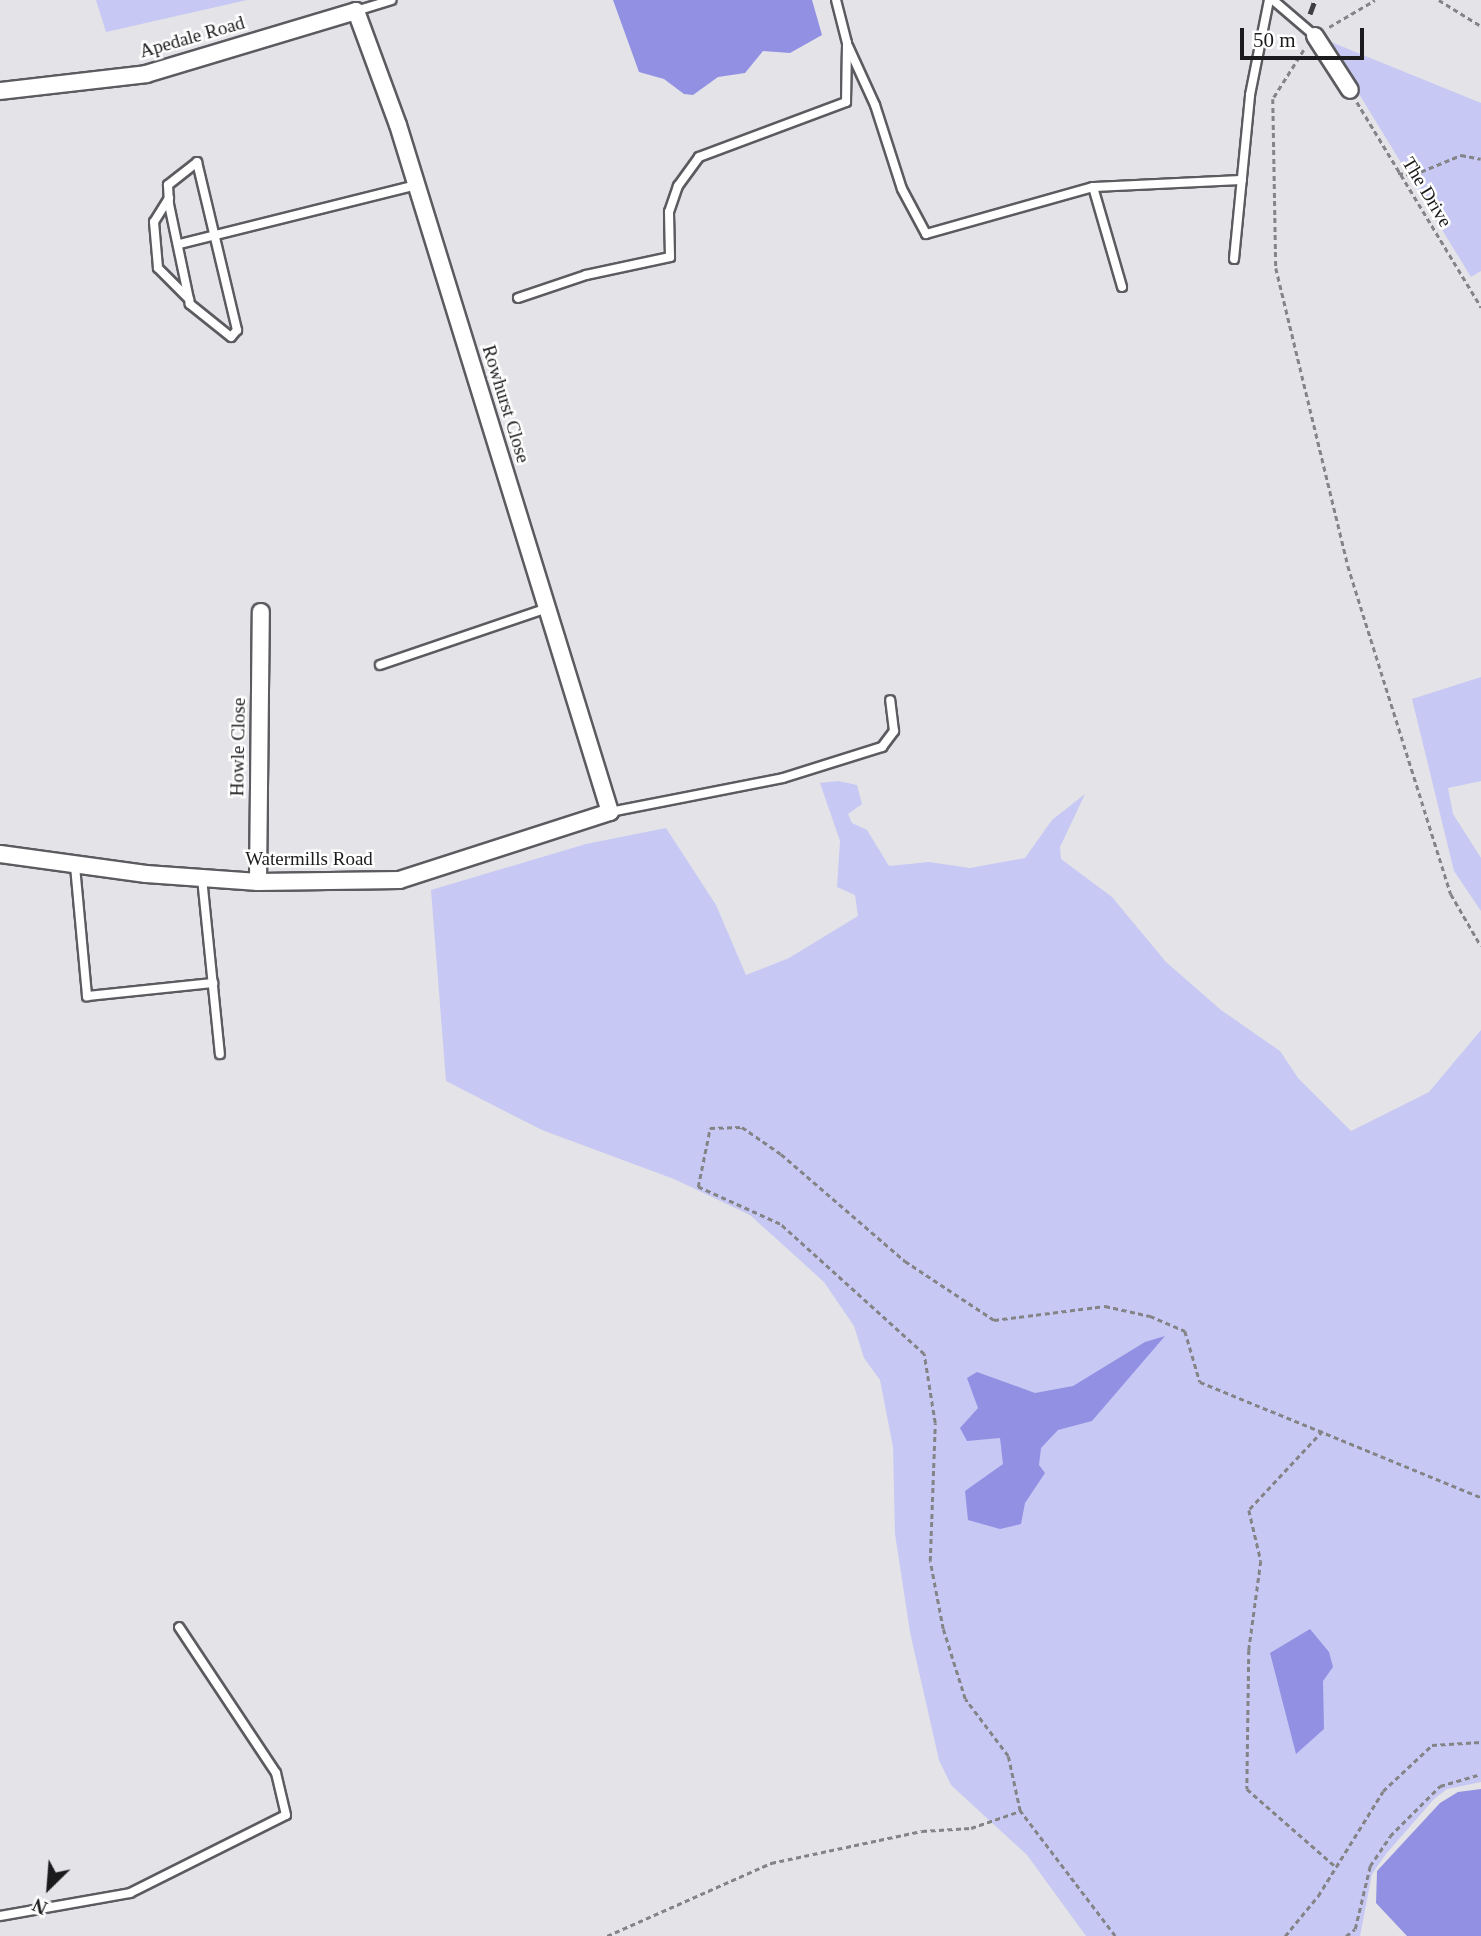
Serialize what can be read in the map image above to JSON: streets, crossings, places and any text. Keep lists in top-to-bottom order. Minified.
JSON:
{"streets":{"street":["Apedale Road","Rowhurst Close","Howle Close","Watermills Road"],"path":["The Drive"]},"crossings":[["Apedale Road","Rowhurst Close"],["Rowhurst Close","Watermills Road"],["Howle Close","Watermills Road"]],"scale_bar":"50 m","north":"bottom left"}
